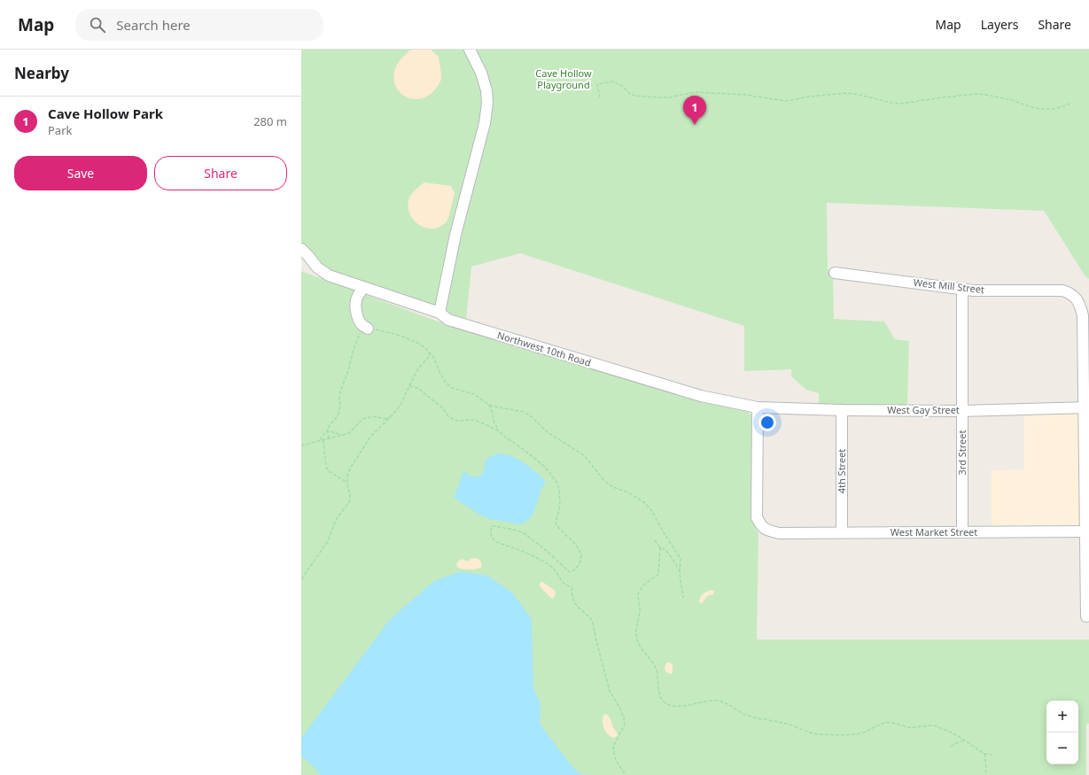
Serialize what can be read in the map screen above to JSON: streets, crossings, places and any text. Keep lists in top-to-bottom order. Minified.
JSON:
{"streets":{"street":["West Mill Street","Northwest 10th Road","West Gay Street","3rd Street","4th Street","West Market Street"]},"crossings":[["West Mill Street","West Gay Street"],["West Mill Street","3rd Street"],["Northwest 10th Road","West Gay Street"],["Northwest 10th Road","West Market Street"],["West Gay Street","3rd Street"],["West Gay Street","4th Street"],["West Gay Street","West Market Street"],["3rd Street","West Market Street"],["4th Street","West Market Street"]],"parks":["Cave Hollow Playground"],"page":{"header":"Map","search":"Search here","nav":["Map","Layers","Share"],"heading":"Nearby","list":[{"mark":"1","name":"Cave Hollow Park","note":"Park","value":"280 m"}],"pins":"1","buttons":["Save","Share"],"map_buttons":["+","−"]}}
